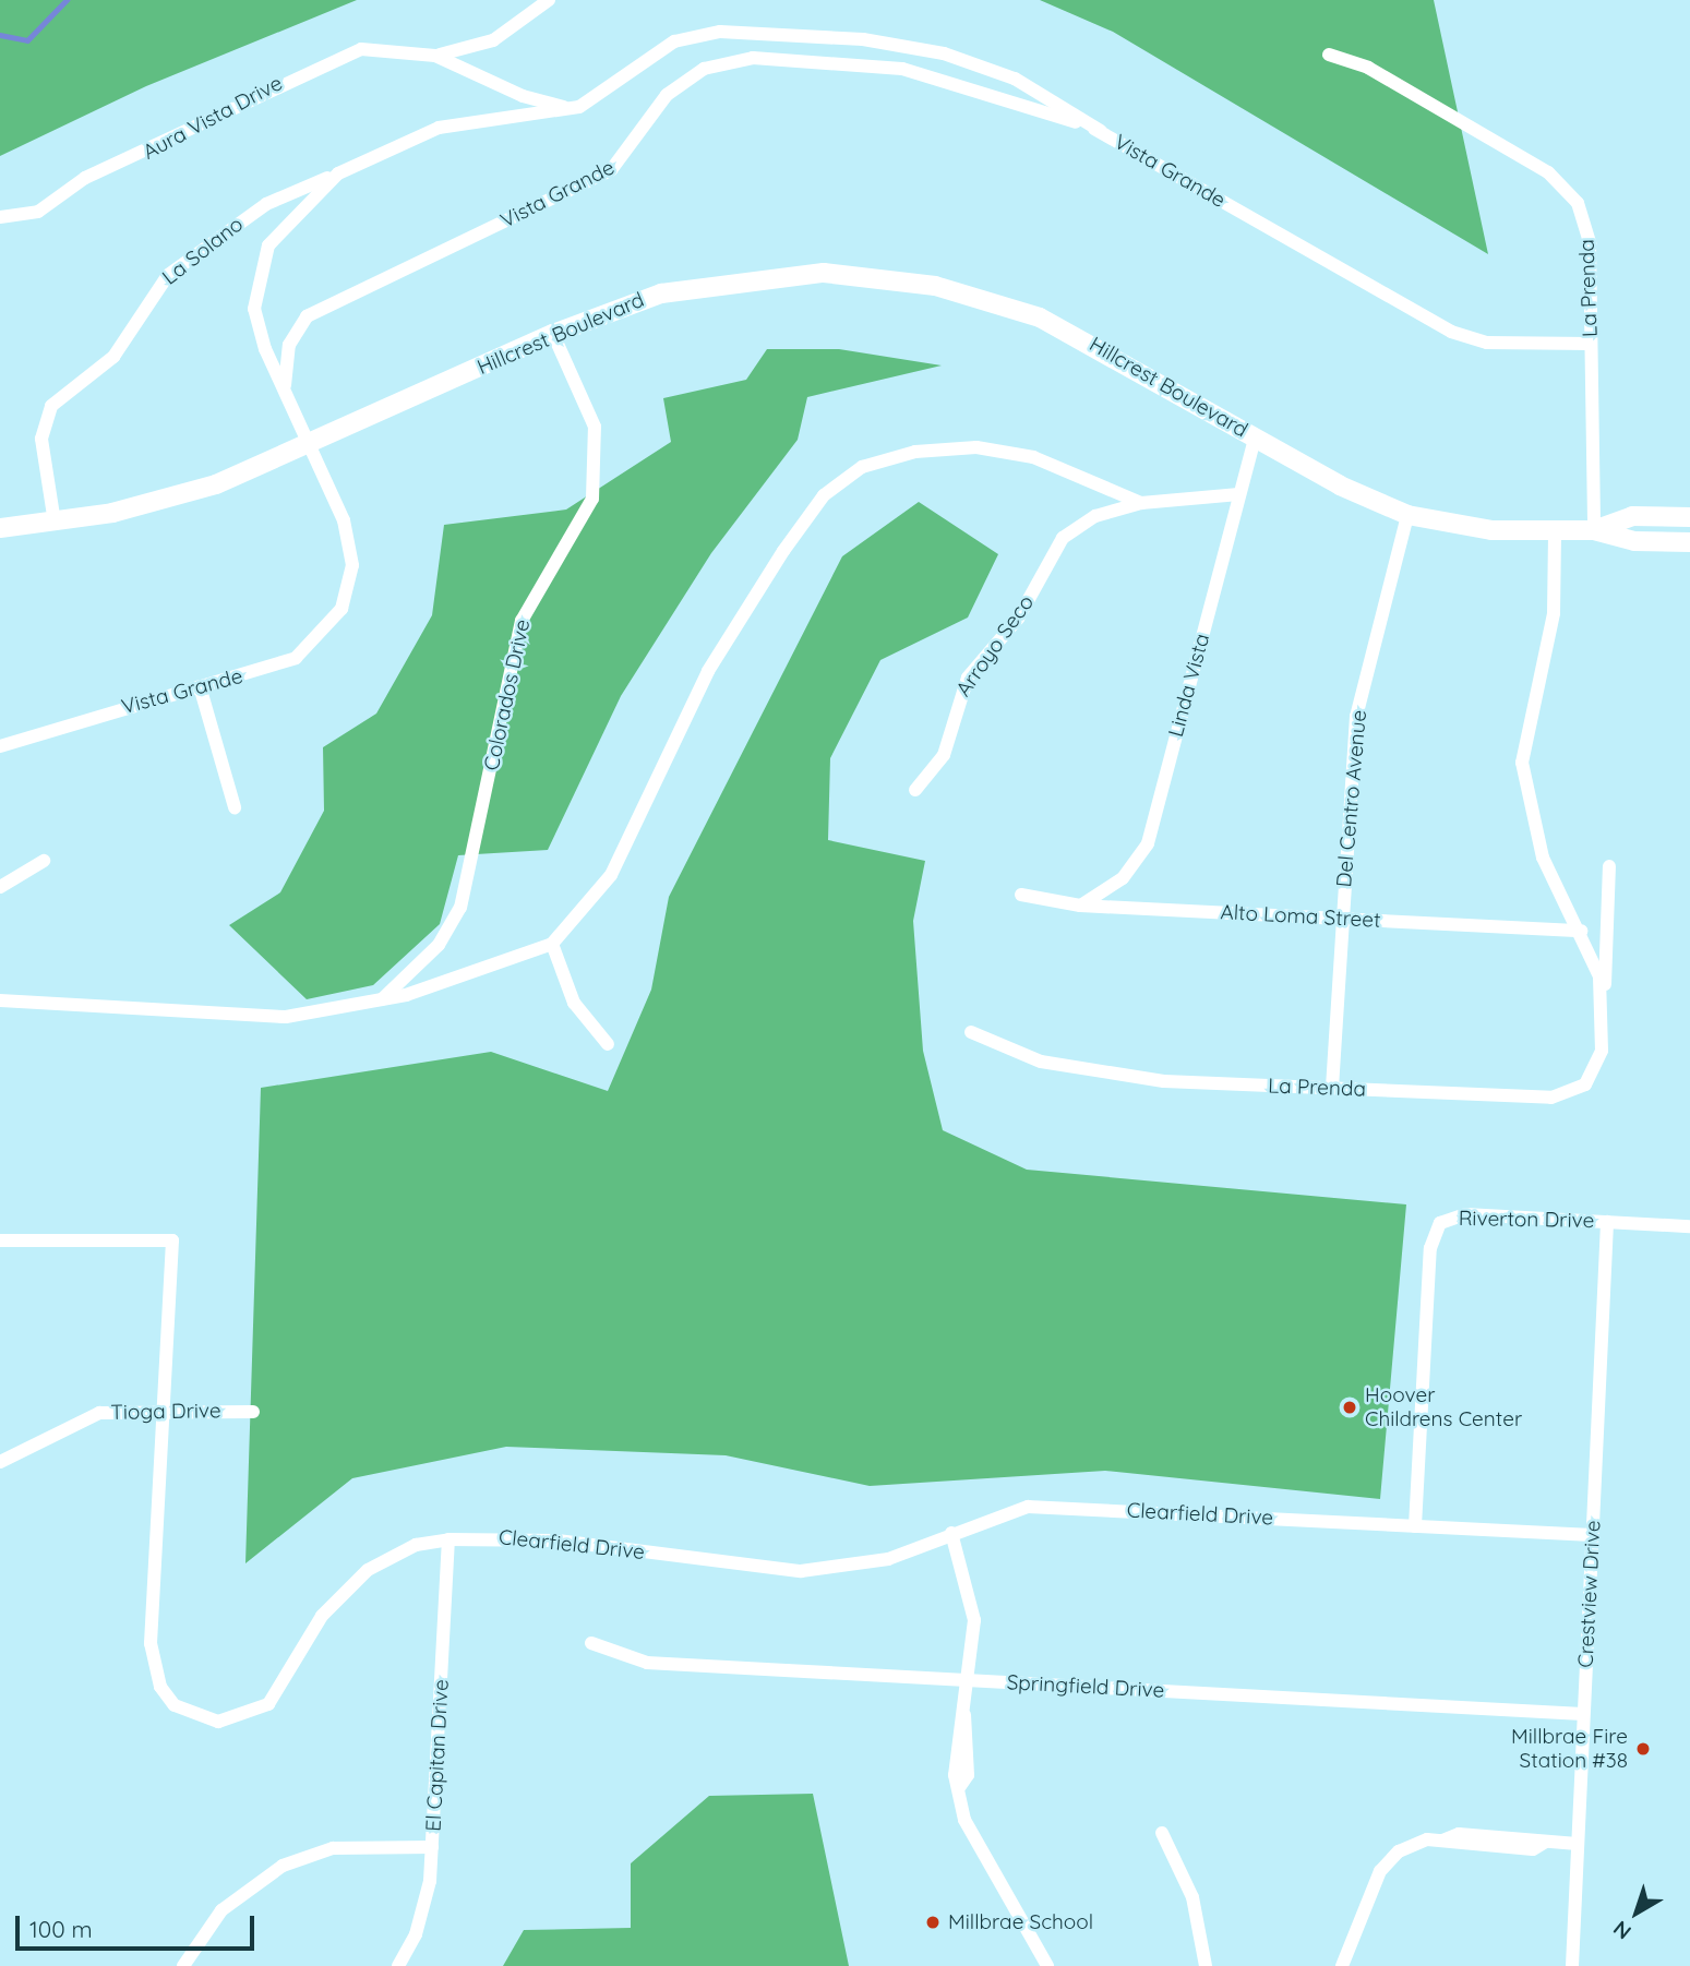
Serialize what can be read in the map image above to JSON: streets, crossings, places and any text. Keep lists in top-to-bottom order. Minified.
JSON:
{"streets":{"street":["Aura Vista Drive","Vista Grande","La Solano","La Prenda","Hillcrest Boulevard","Arroyo Seco","Linda Vista","Colorados Drive","Del Centro Avenue","Alto Loma Street","Riverton Drive","Tioga Drive","Clearfield Drive","Crestview Drive","Springfield Drive","El Capitan Drive"]},"crossings":[["Vista Grande","La Prenda"],["Vista Grande","Hillcrest Boulevard"],["La Solano","Hillcrest Boulevard"],["La Prenda","Hillcrest Boulevard"],["La Prenda","Del Centro Avenue"],["La Prenda","Alto Loma Street"],["Hillcrest Boulevard","Linda Vista"],["Hillcrest Boulevard","Colorados Drive"],["Hillcrest Boulevard","Del Centro Avenue"],["Linda Vista","Alto Loma Street"],["Del Centro Avenue","Alto Loma Street"],["Riverton Drive","Clearfield Drive"],["Riverton Drive","Crestview Drive"],["Tioga Drive","Clearfield Drive"],["Clearfield Drive","Crestview Drive"],["Clearfield Drive","El Capitan Drive"],["Crestview Drive","Springfield Drive"]],"places":["Hoover Childrens Center","Millbrae Fire Station #38","Millbrae School"],"scale_bar":"100 m","north":"bottom left"}
